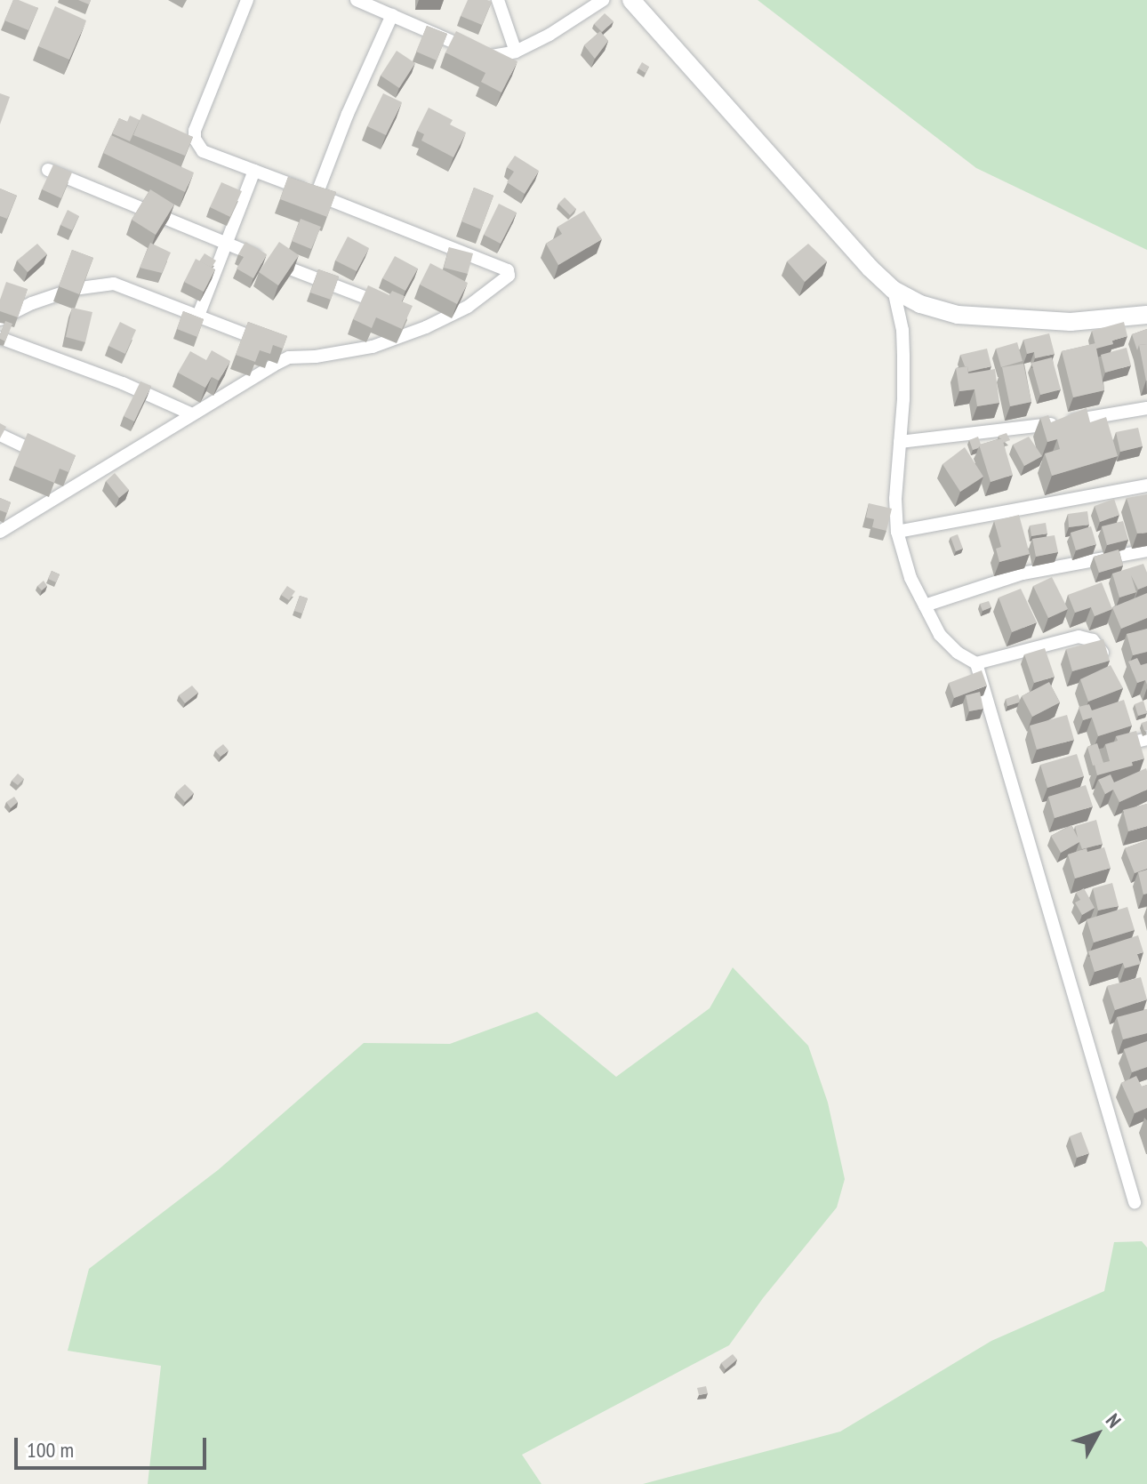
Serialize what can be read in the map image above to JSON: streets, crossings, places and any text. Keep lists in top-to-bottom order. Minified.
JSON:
{"scale_bar":"100 m","north":"top right"}
